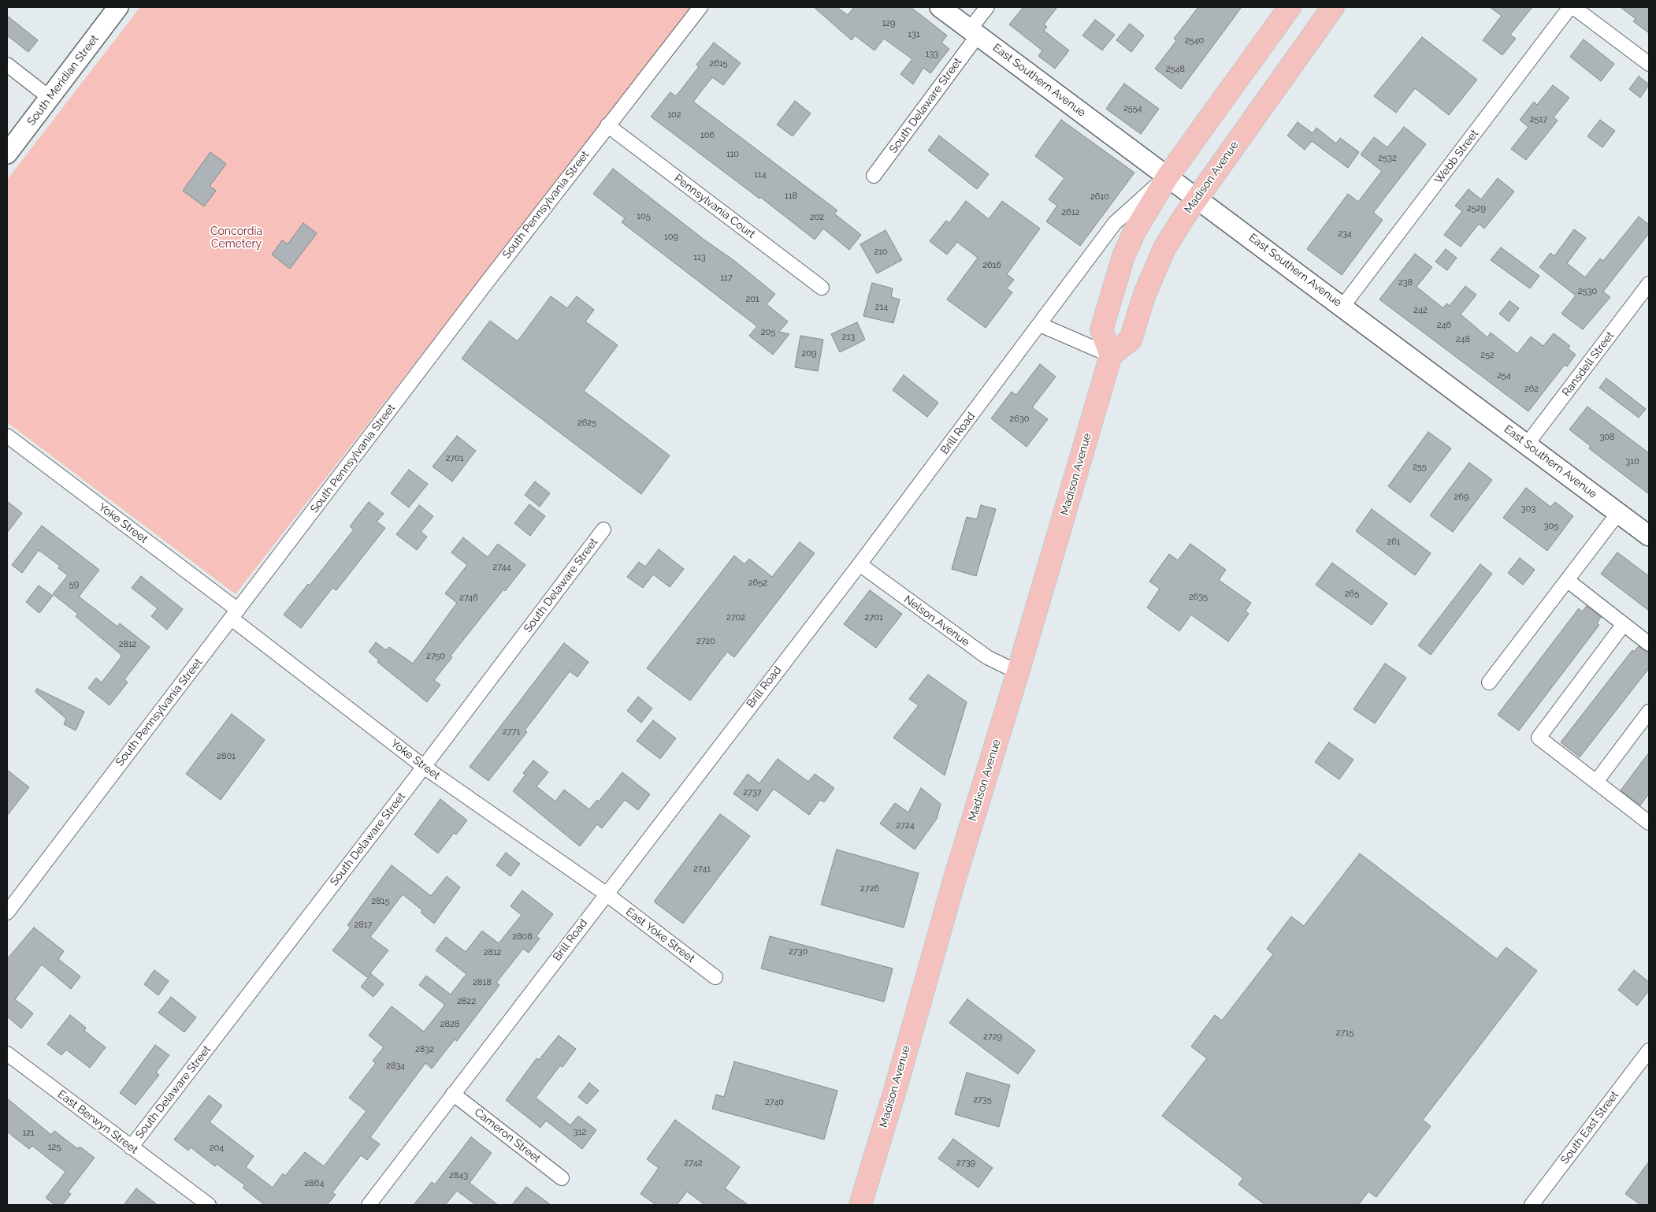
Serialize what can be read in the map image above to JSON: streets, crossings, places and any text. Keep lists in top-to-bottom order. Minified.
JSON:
{"streets":{"main road":["Madison Avenue"],"street":["South Meridian Street","East Southern Avenue","South Delaware Street","Webb Street","South Pennsylvania Street","Pennsylvania Court","Ransdell Street","Brill Road","Yoke Street","Nelson Avenue","East Yoke Street","East Berwyn Street","South East Street","Cameron Street"]},"crossings":[["East Southern Avenue","South Delaware Street"],["East Southern Avenue","Webb Street"],["East Southern Avenue","Madison Avenue"],["East Southern Avenue","Ransdell Street"],["East Southern Avenue","Brill Road"],["South Delaware Street","Yoke Street"],["South Delaware Street","East Berwyn Street"],["Madison Avenue","Nelson Avenue"],["South Pennsylvania Street","Pennsylvania Court"],["South Pennsylvania Street","Yoke Street"],["Brill Road","Yoke Street"],["Brill Road","Nelson Avenue"],["Brill Road","East Yoke Street"],["Brill Road","Cameron Street"],["Yoke Street","East Yoke Street"]],"parks":["Concordia Cemetery"],"house_numbers":["129","131","2540","133","2615","2548","2554","102","2517","106","110","2532","114","118","2610","2529","2612","105","202","234","109","210","113","2616","117","238","2530","201","214","242","246","205","213","248","209","252","254","262","2630","2625","308","2701","310","255","269","303","305","261","2744","2652","59","265","2635","2746","2702","2701","2720","2812","2750","2771","2801","2737","2724","2741","2726","2815","2817","2808","2730","2812","2818","2822","2828","2715","2729","2832","2834","2735","2740","312","121","125","204","2742","2739","2843","2864"]}
